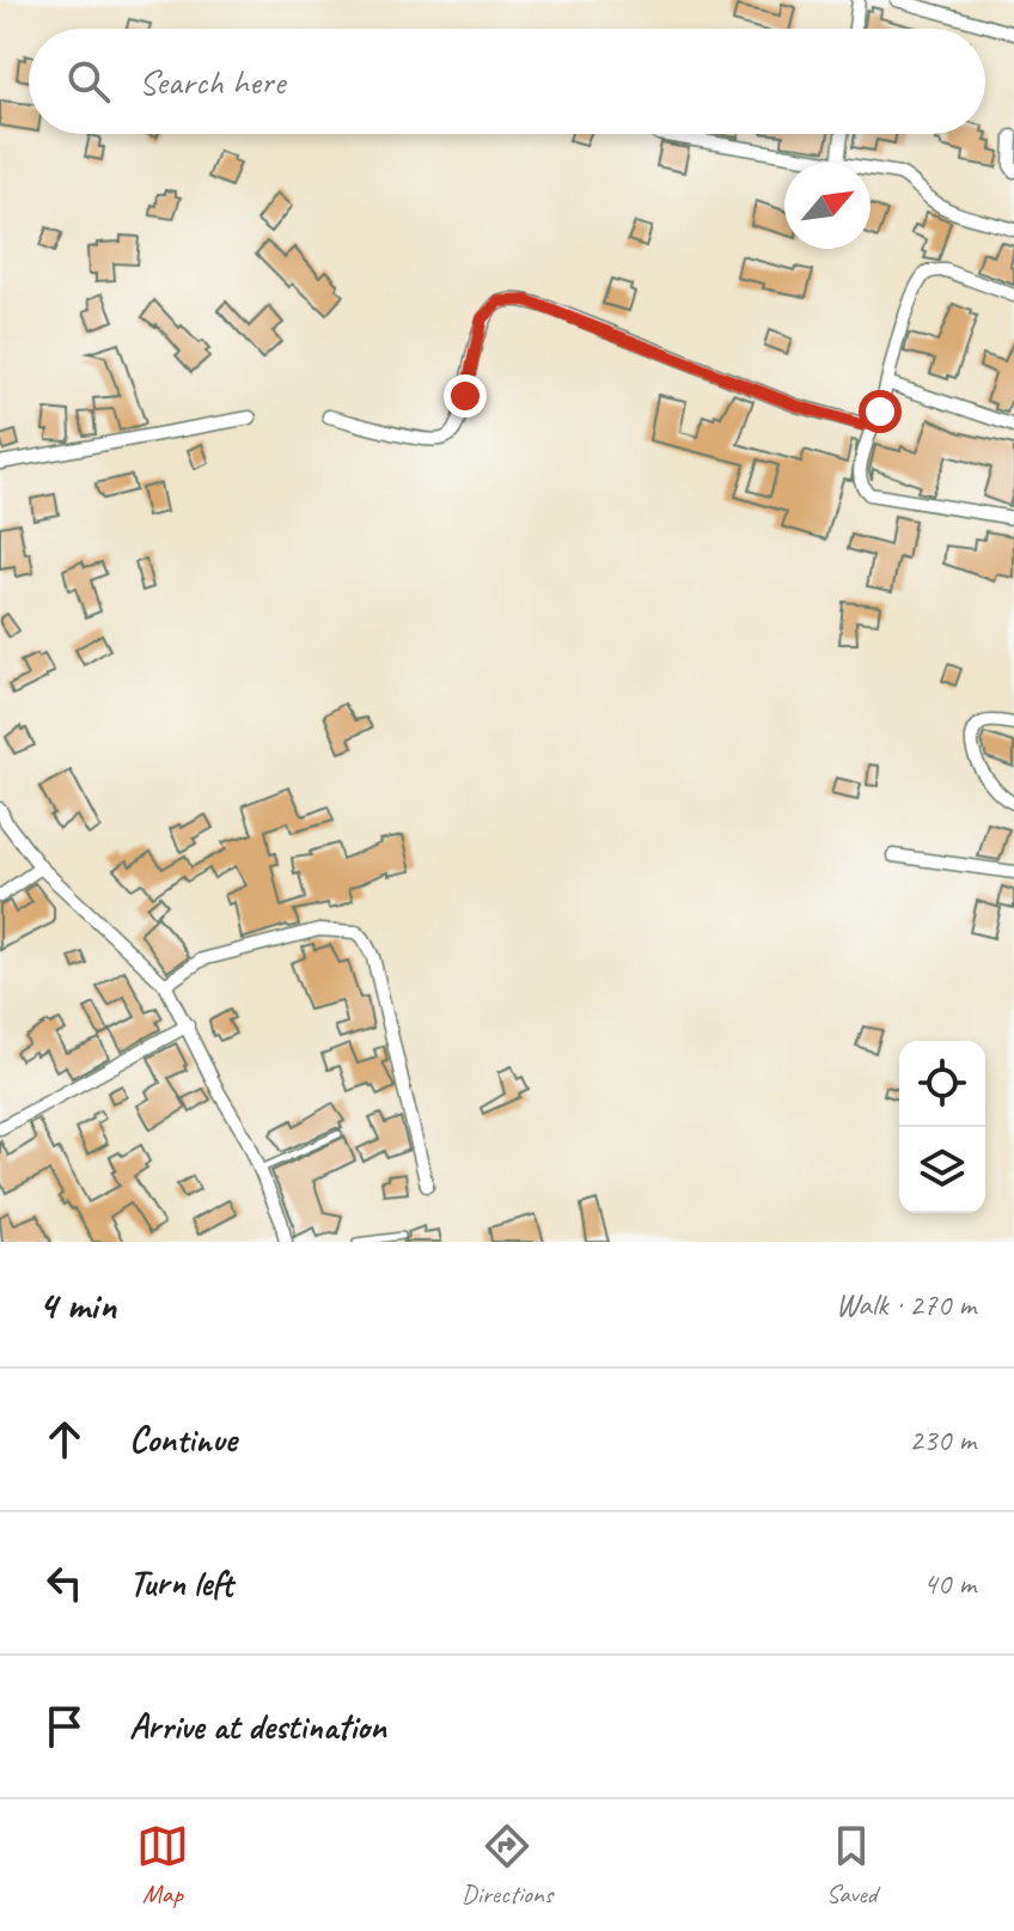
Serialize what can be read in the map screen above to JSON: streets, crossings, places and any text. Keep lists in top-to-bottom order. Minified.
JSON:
{"north":"top right","page":{"search":"Search here","heading":["4 min","Walk · 270 m"],"list":[["Continue","230 m"],["Turn left","40 m"],"Arrive at destination"],"nav":["Map","Directions","Saved"]}}
